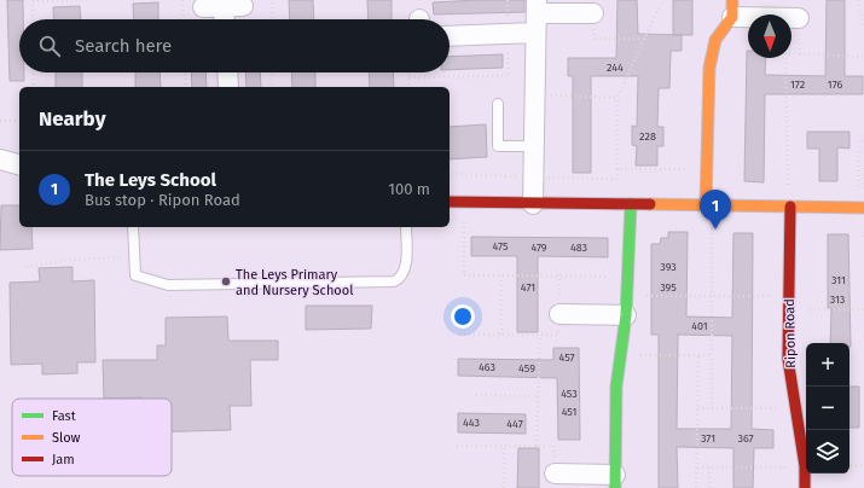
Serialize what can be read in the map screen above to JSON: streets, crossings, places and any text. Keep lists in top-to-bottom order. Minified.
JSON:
{"streets":{"street":["Ripon Road"]},"places":["The Leys Primary and Nursery School"],"house_numbers":["244","172","176","228","475","479","483","393","311","471","395","313","401","457","463","459","453","451","443","447","371","367"],"legend":["Fast","Slow","Jam"],"north":"bottom","page":{"search":"Search here","heading":"Nearby","list":[{"mark":"1","name":"The Leys School","note":"Bus stop · Ripon Road","value":"100 m"}],"pins":"1","map_buttons":["+","−"]}}
